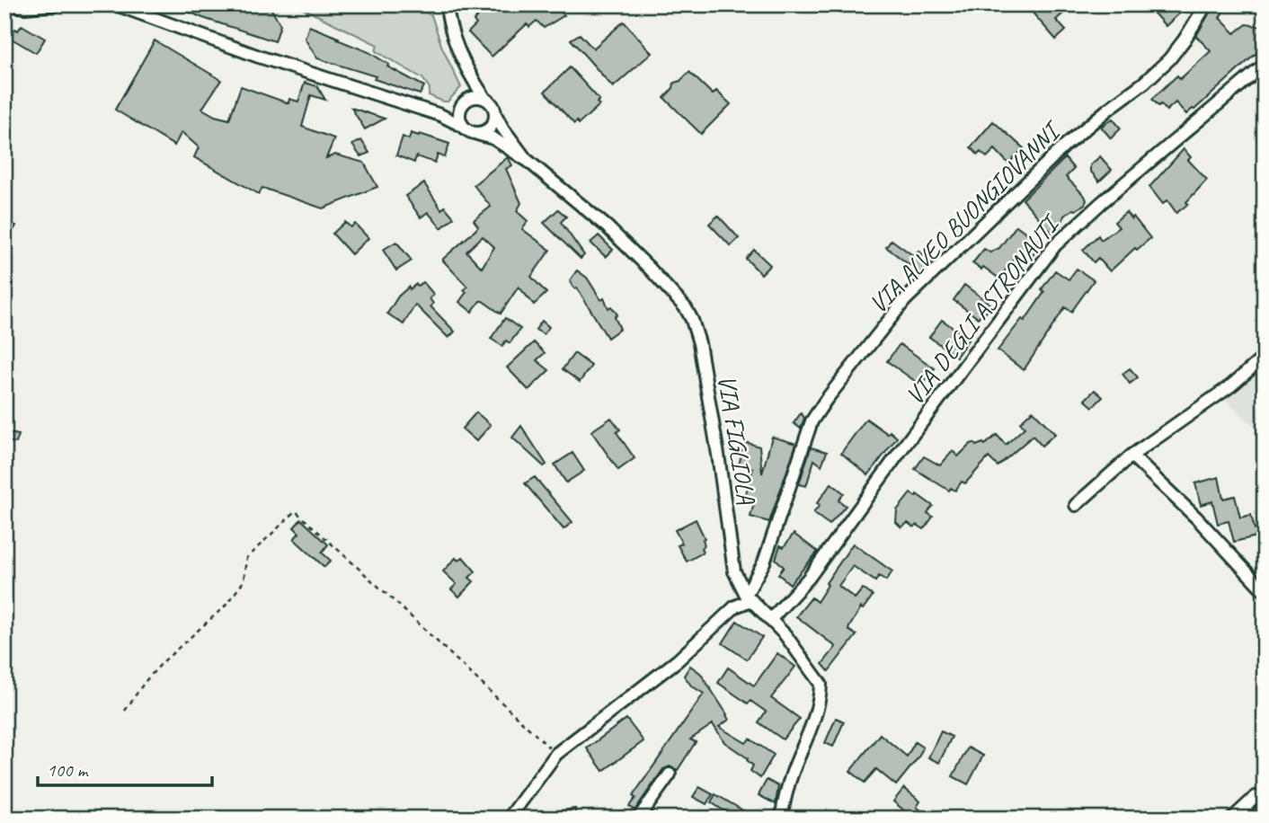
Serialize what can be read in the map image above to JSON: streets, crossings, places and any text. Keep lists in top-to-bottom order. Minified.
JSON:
{"streets":{"street":["VIA ALVEO BUONGIOVANNI","VIA DEGLI ASTRONAUTI","VIA FIGLIOLA"]},"crossings":[["VIA ALVEO BUONGIOVANNI","VIA FIGLIOLA"],["VIA DEGLI ASTRONAUTI","VIA FIGLIOLA"]],"scale_bar":"100 m"}
